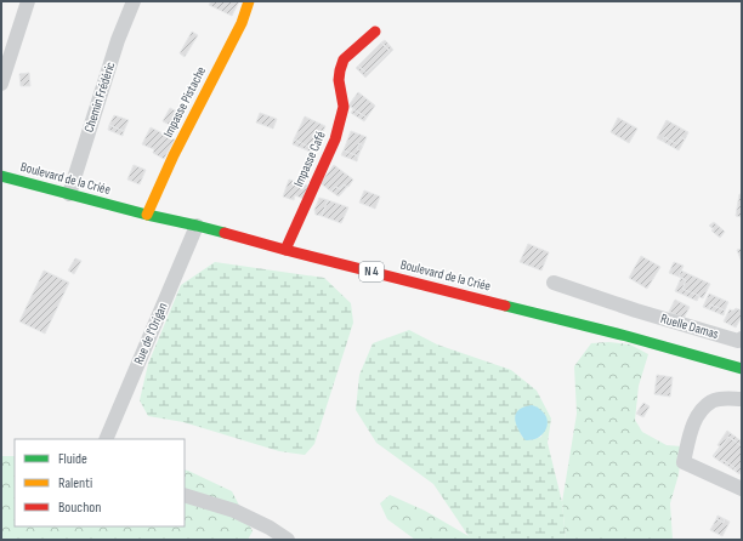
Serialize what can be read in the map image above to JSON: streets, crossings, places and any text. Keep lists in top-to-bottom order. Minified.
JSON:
{"streets":{"main road":["Impasse Pistache","Impasse Café","Boulevard de la Criée","N 4"],"street":["Chemin Frédéric","Ruelle Damas","Rue de l'Origan"]},"crossings":[["Chemin Frédéric","Boulevard de la Criée"],["Impasse Pistache","Boulevard de la Criée"],["Impasse Café","Boulevard de la Criée"],["Boulevard de la Criée","Rue de l'Origan"]],"legend":["Fluide","Ralenti","Bouchon"]}
